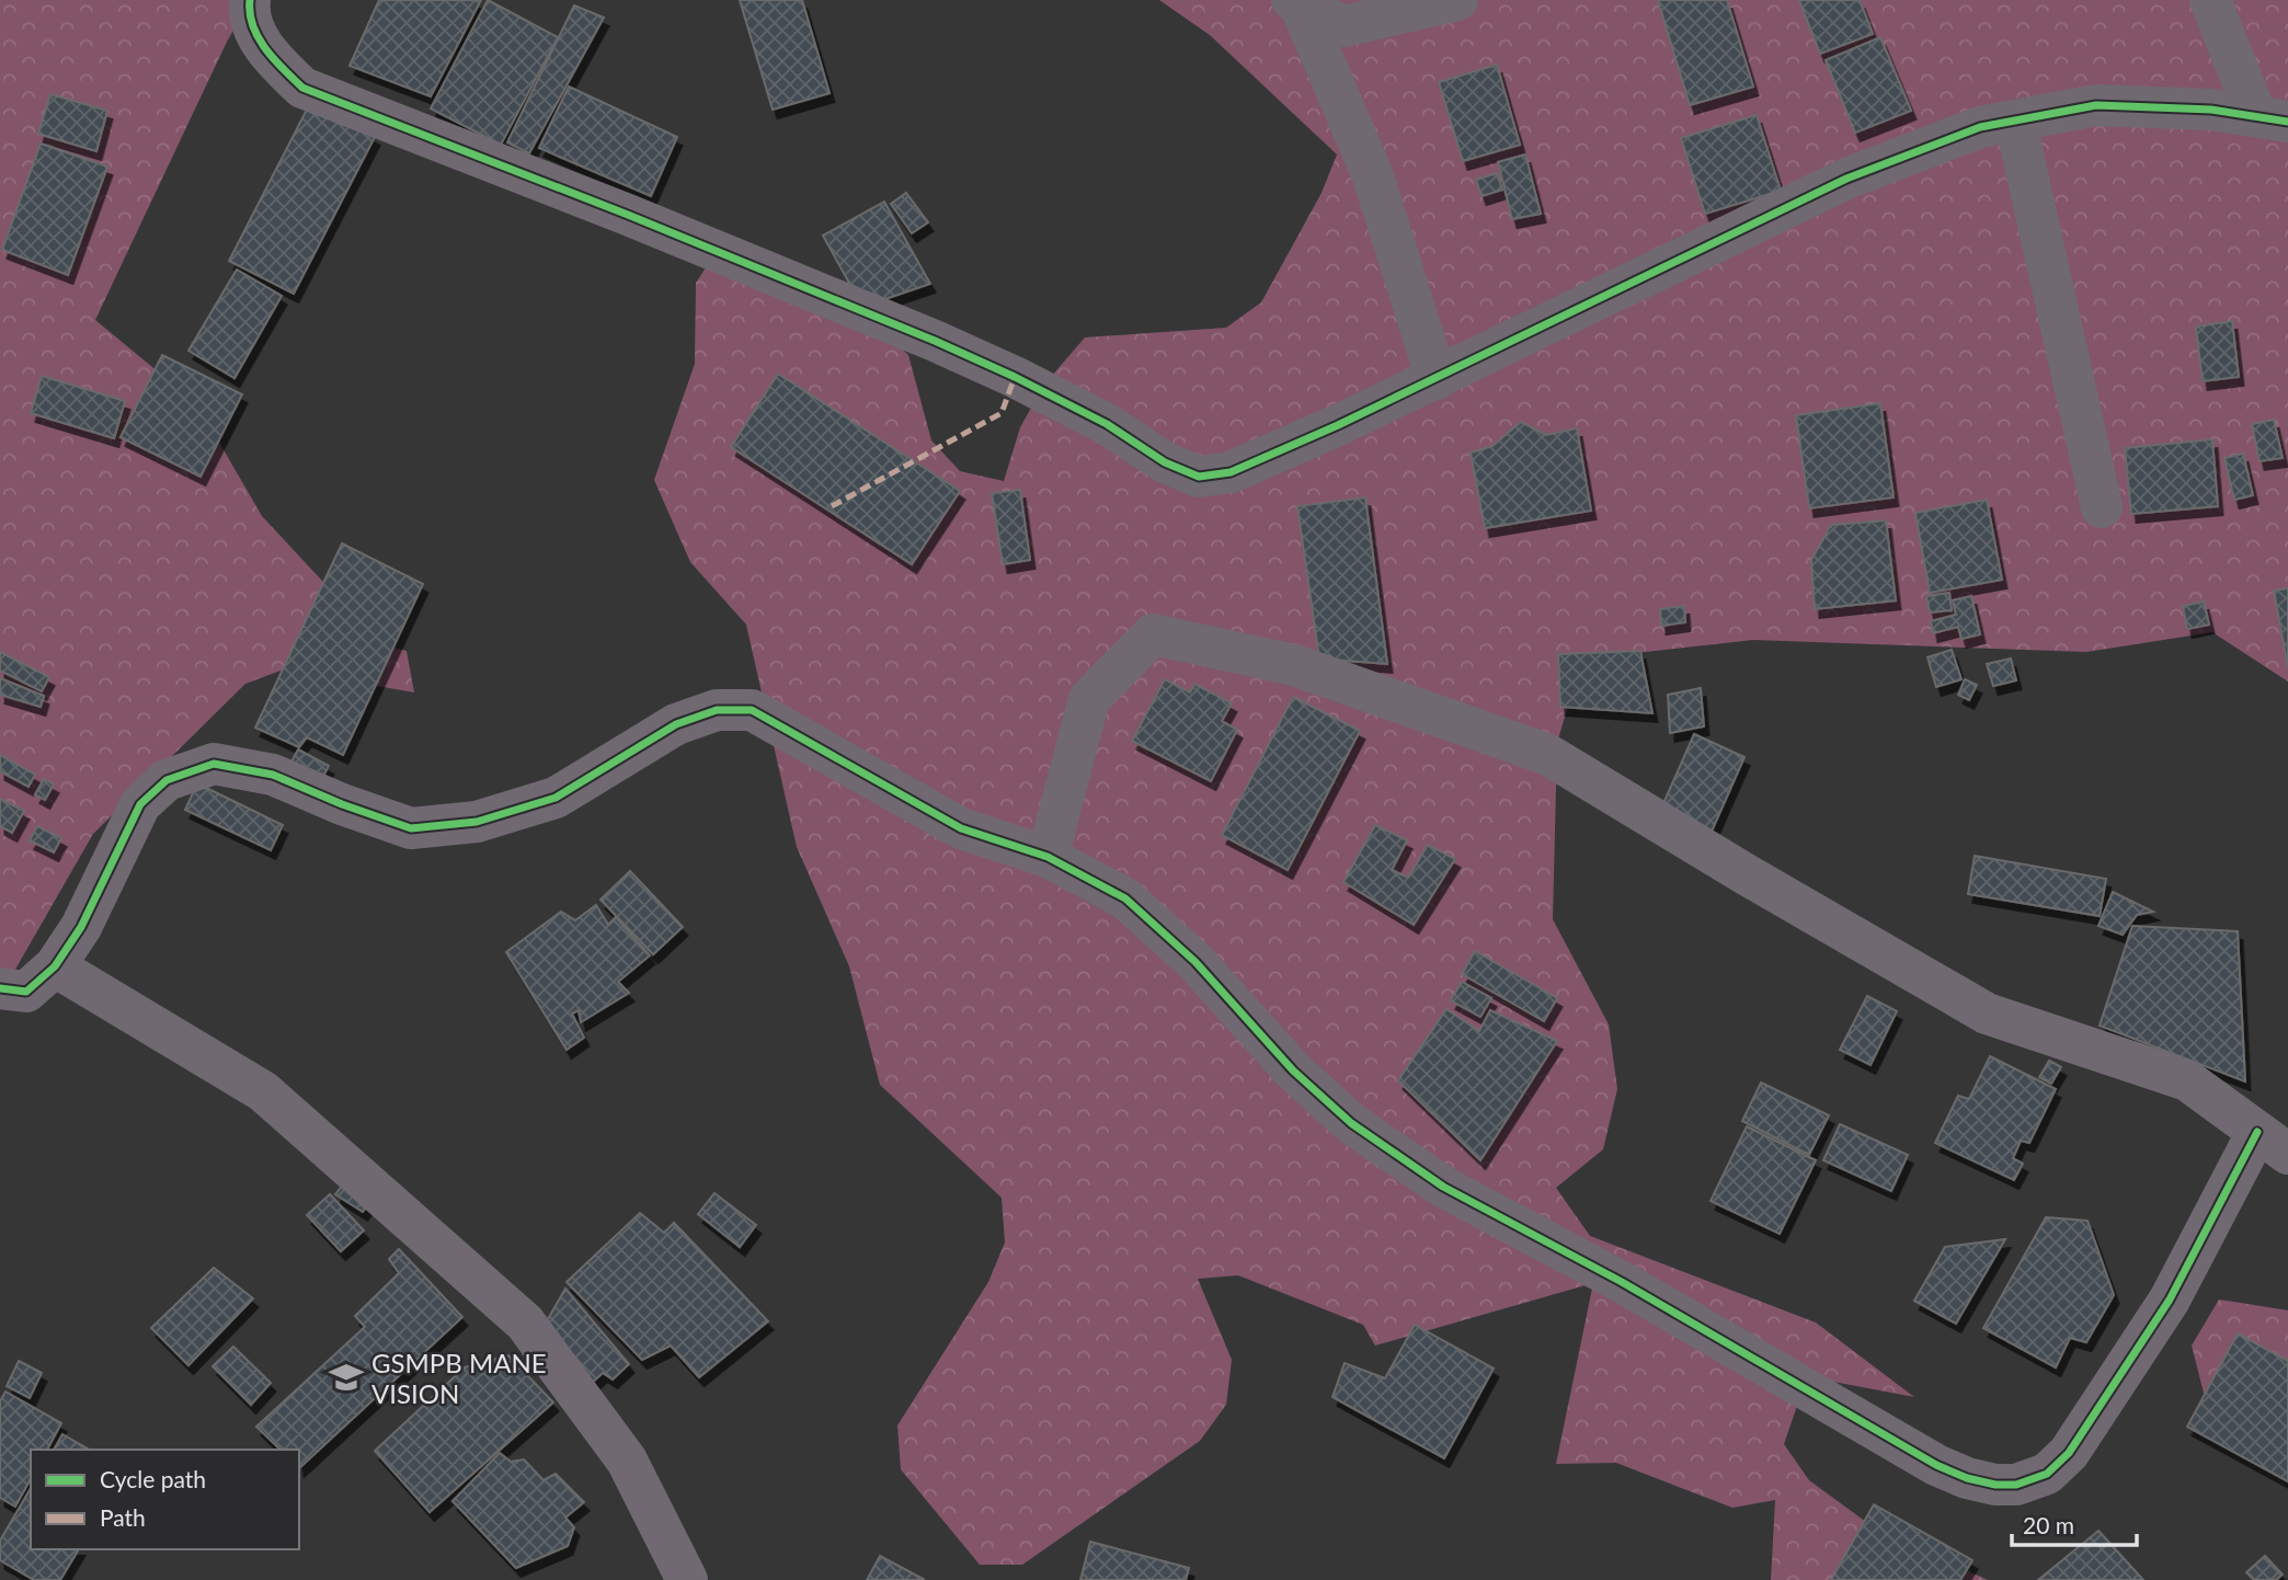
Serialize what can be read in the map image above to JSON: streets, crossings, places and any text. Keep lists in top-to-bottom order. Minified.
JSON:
{"places":{"school or university":["GSMPB MANE VISION"]},"legend":["Cycle path","Path"],"scale_bar":"20 m"}
